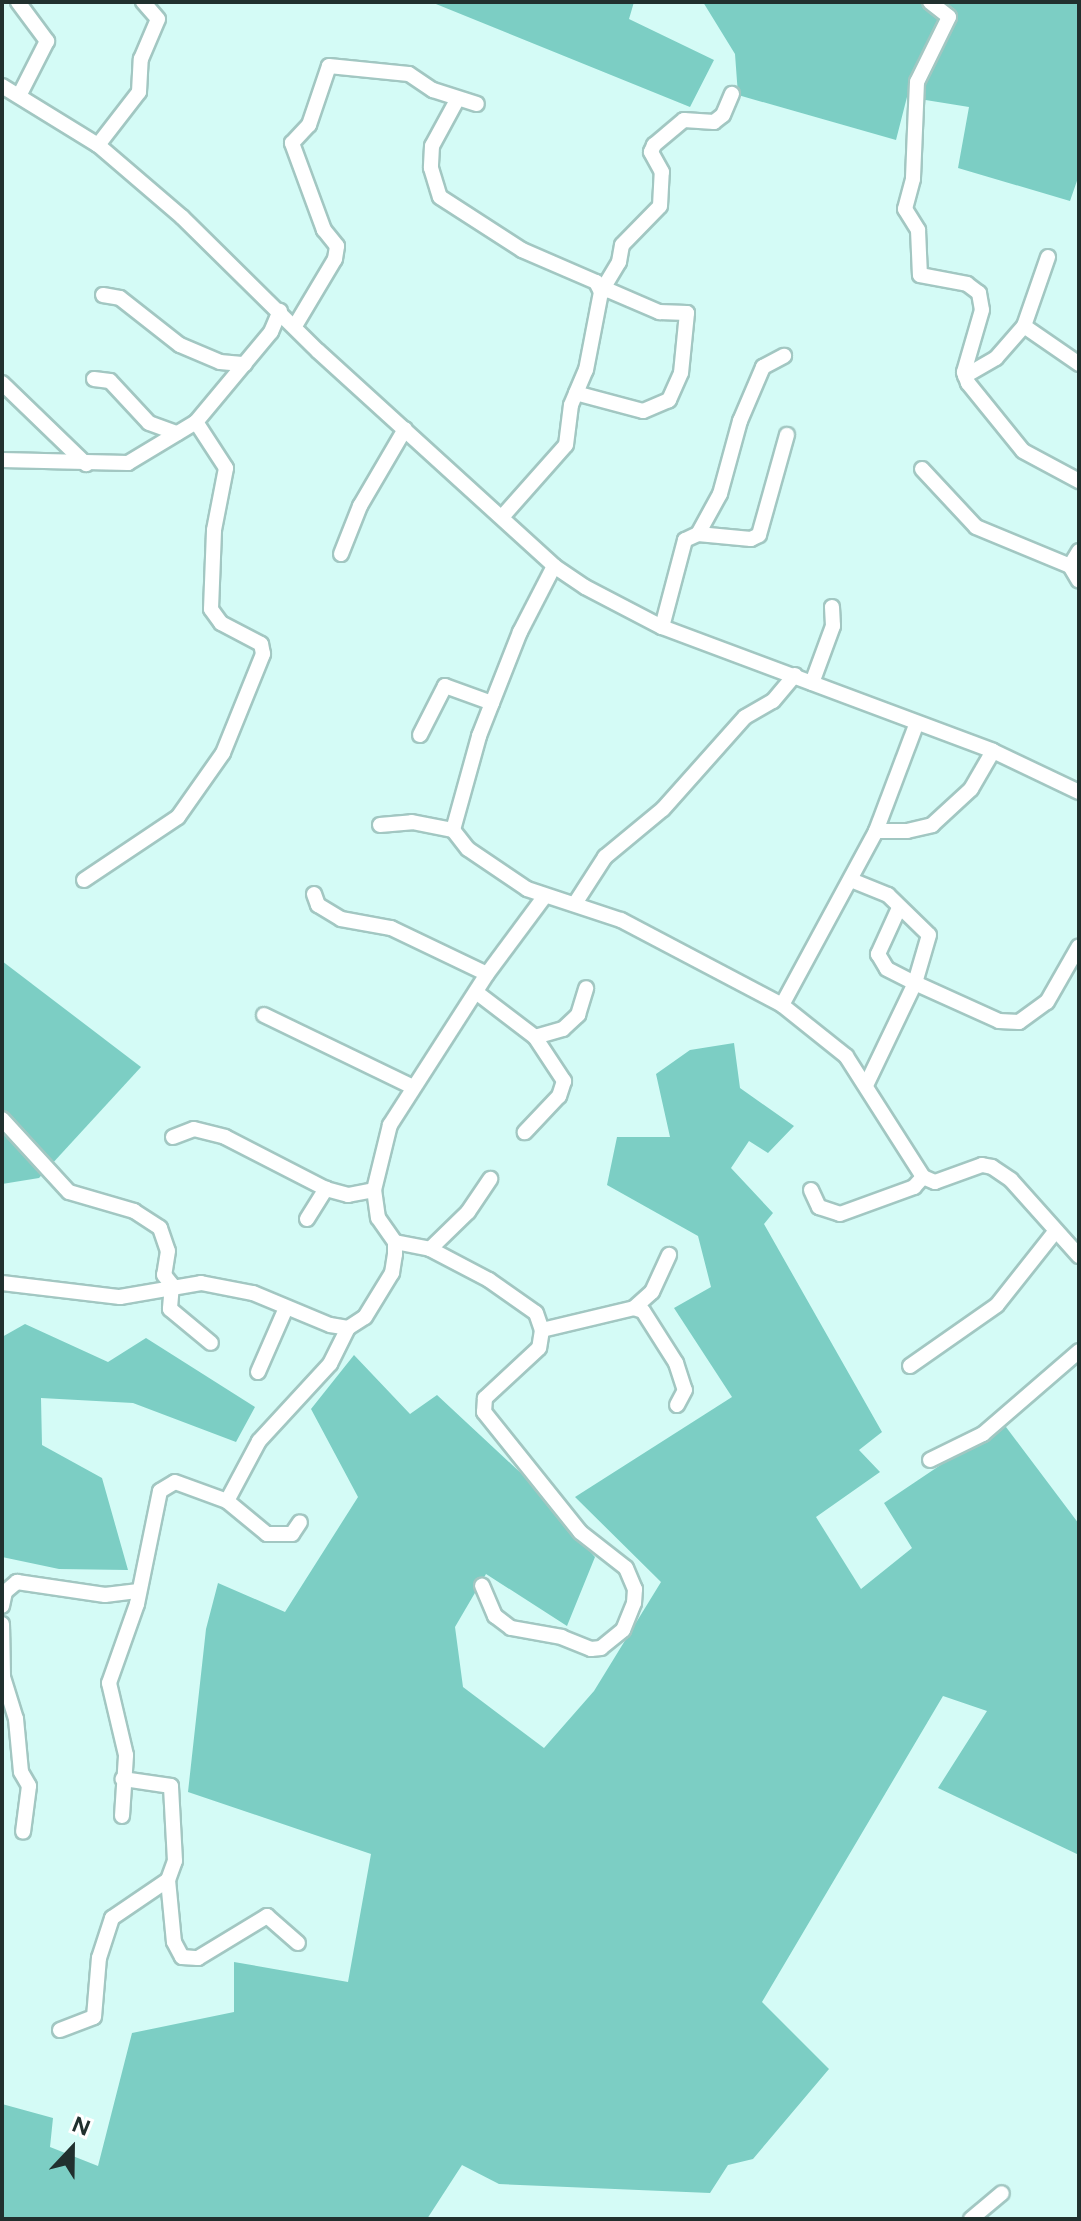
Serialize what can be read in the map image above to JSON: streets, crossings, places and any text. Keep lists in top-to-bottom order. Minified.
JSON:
{"north":"top"}
